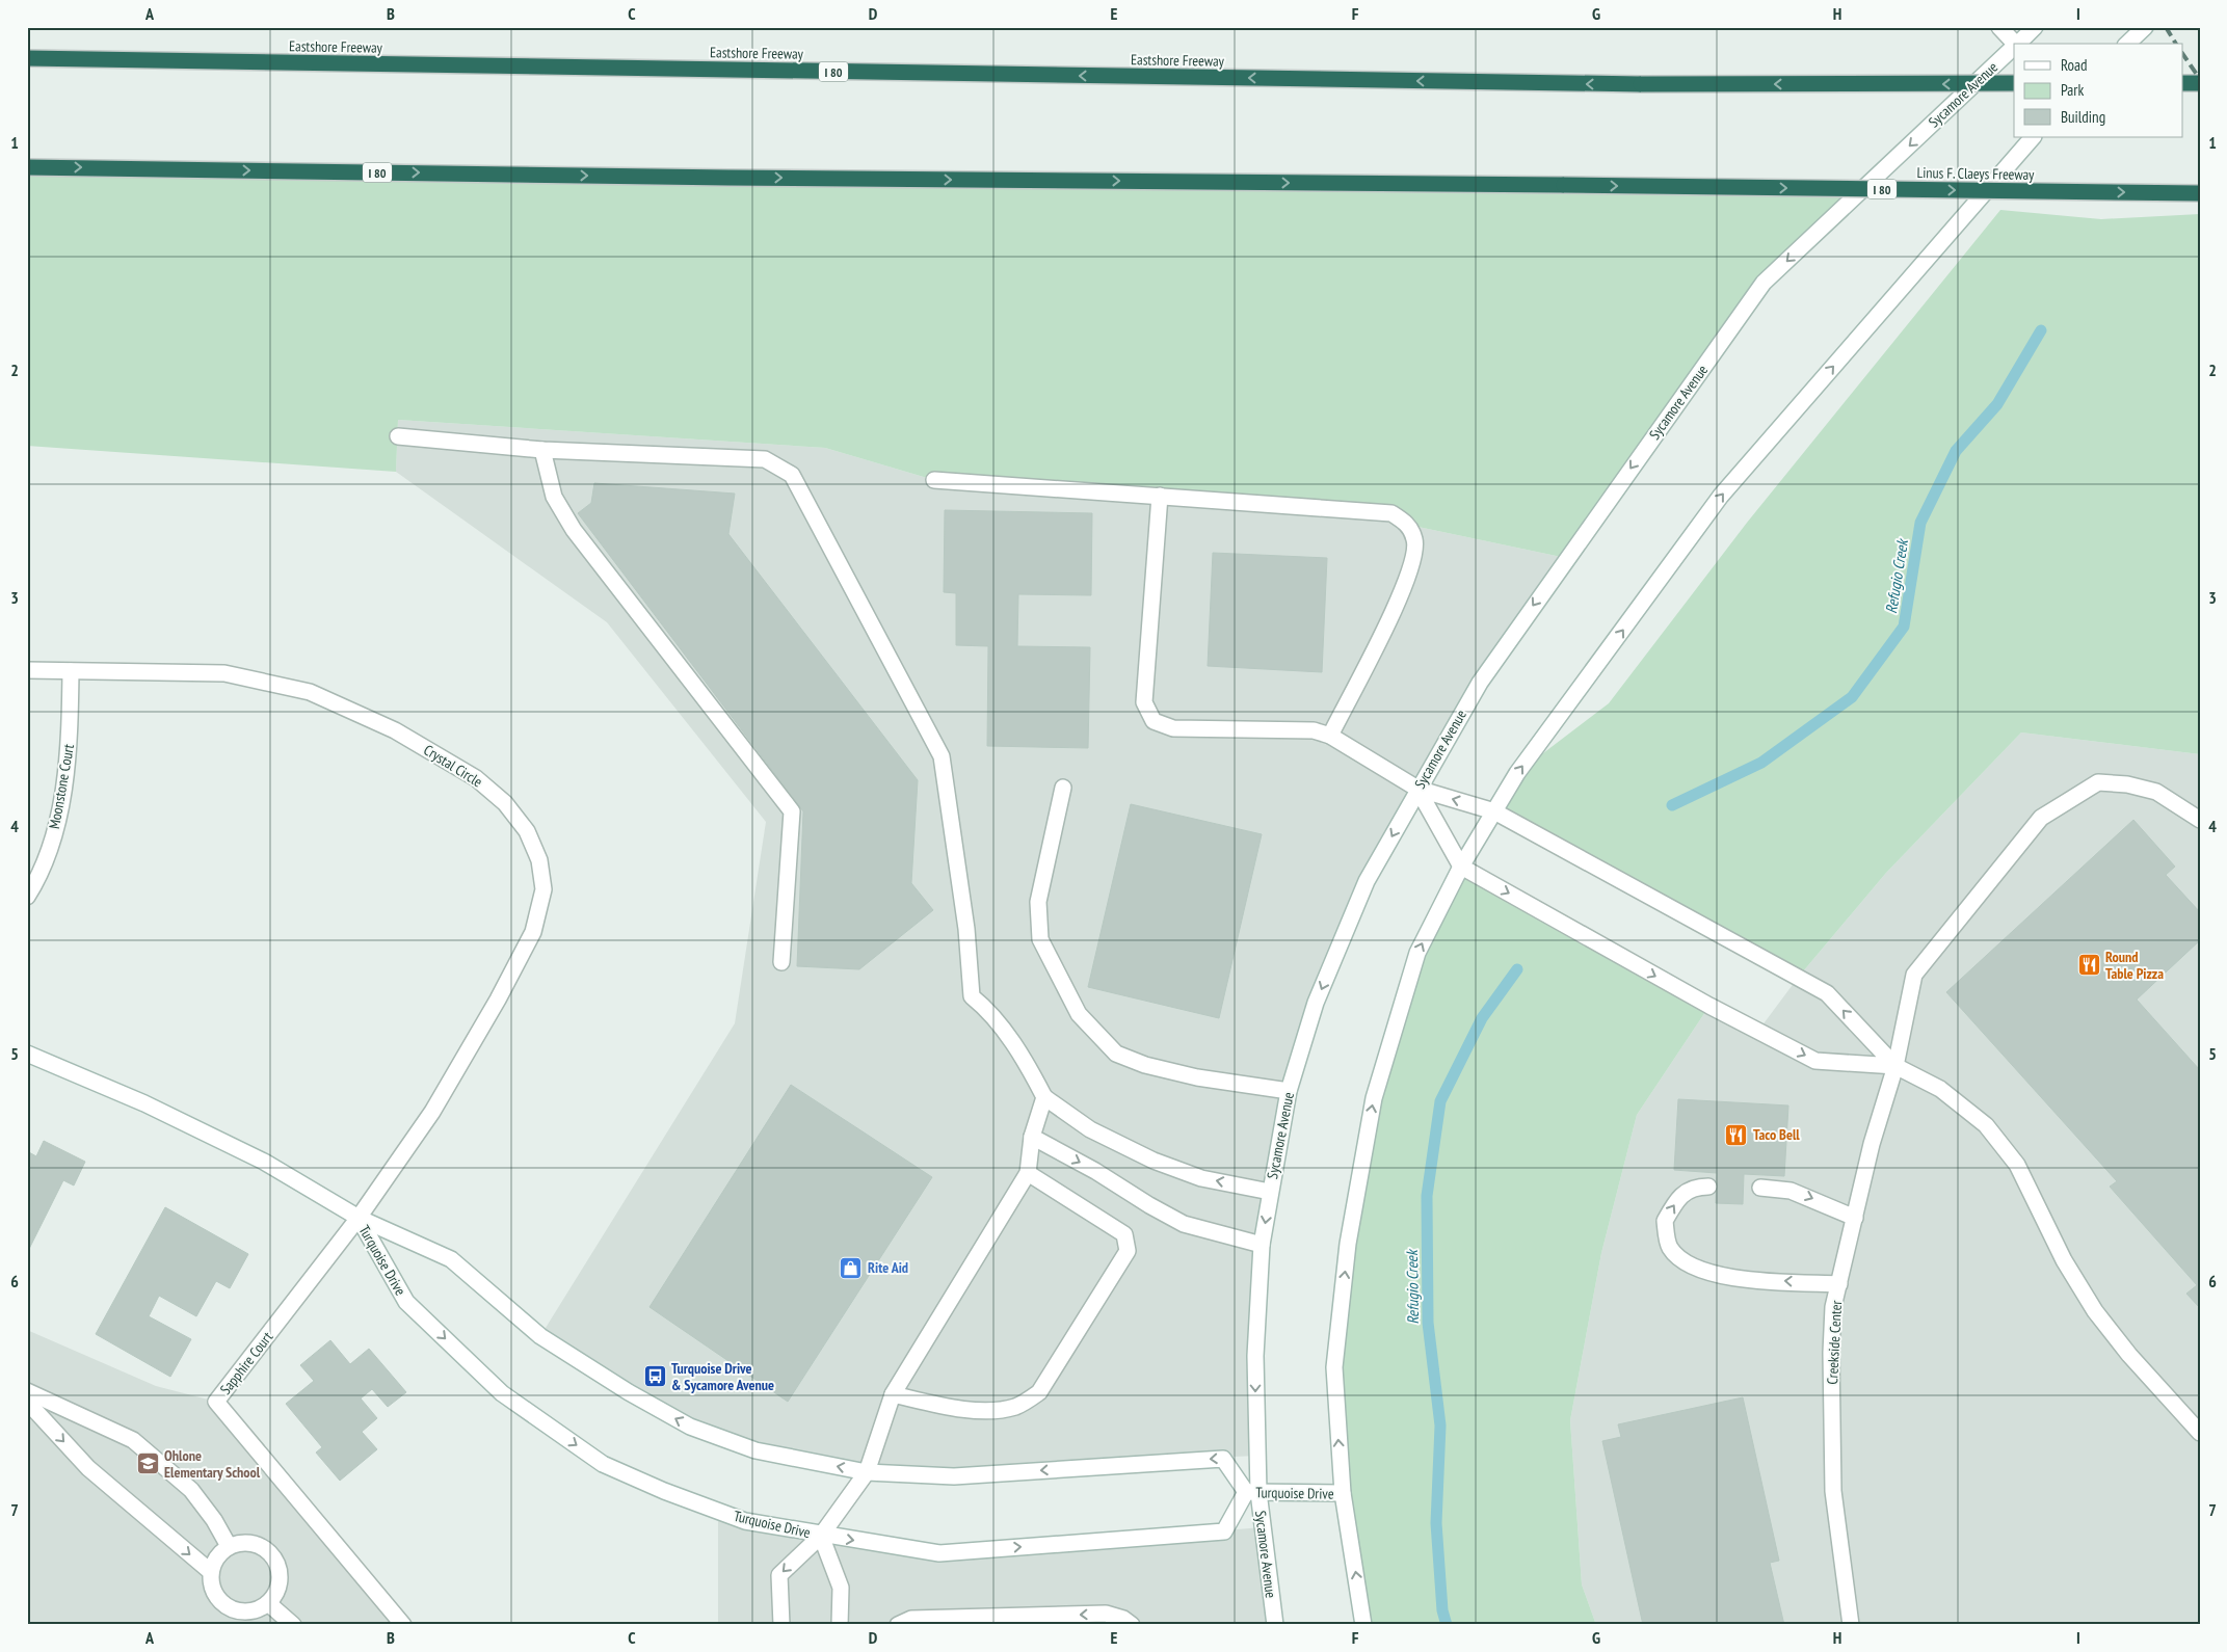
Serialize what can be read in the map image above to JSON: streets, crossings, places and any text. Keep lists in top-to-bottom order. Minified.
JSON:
{"streets":{"highway":["Eastshore Freeway","I 80","Linus F. Claeys Freeway"],"street":["Sycamore Avenue","Crystal Circle","Moonstone Court","Turquoise Drive","Creekside Center","Sapphire Court"]},"crossings":[["Sycamore Avenue","Turquoise Drive"],["Crystal Circle","Moonstone Court"],["Crystal Circle","Turquoise Drive"],["Crystal Circle","Sapphire Court"],["Turquoise Drive","Sapphire Court"]],"one_way":["Eastshore Freeway","Linus F. Claeys Freeway"],"water":["Refugio Creek"],"places":{"restaurant":["Round Table Pizza","Taco Bell"],"shop":["Rite Aid"],"bus stop":["Turquoise Drive & Sycamore Avenue"],"school or university":["Ohlone Elementary School"]},"legend":["Road","Park","Building"],"grid":{"columns":["A","B","C","D","E","F","G","H","I"],"rows":["1","2","3","4","5","6","7"]}}
